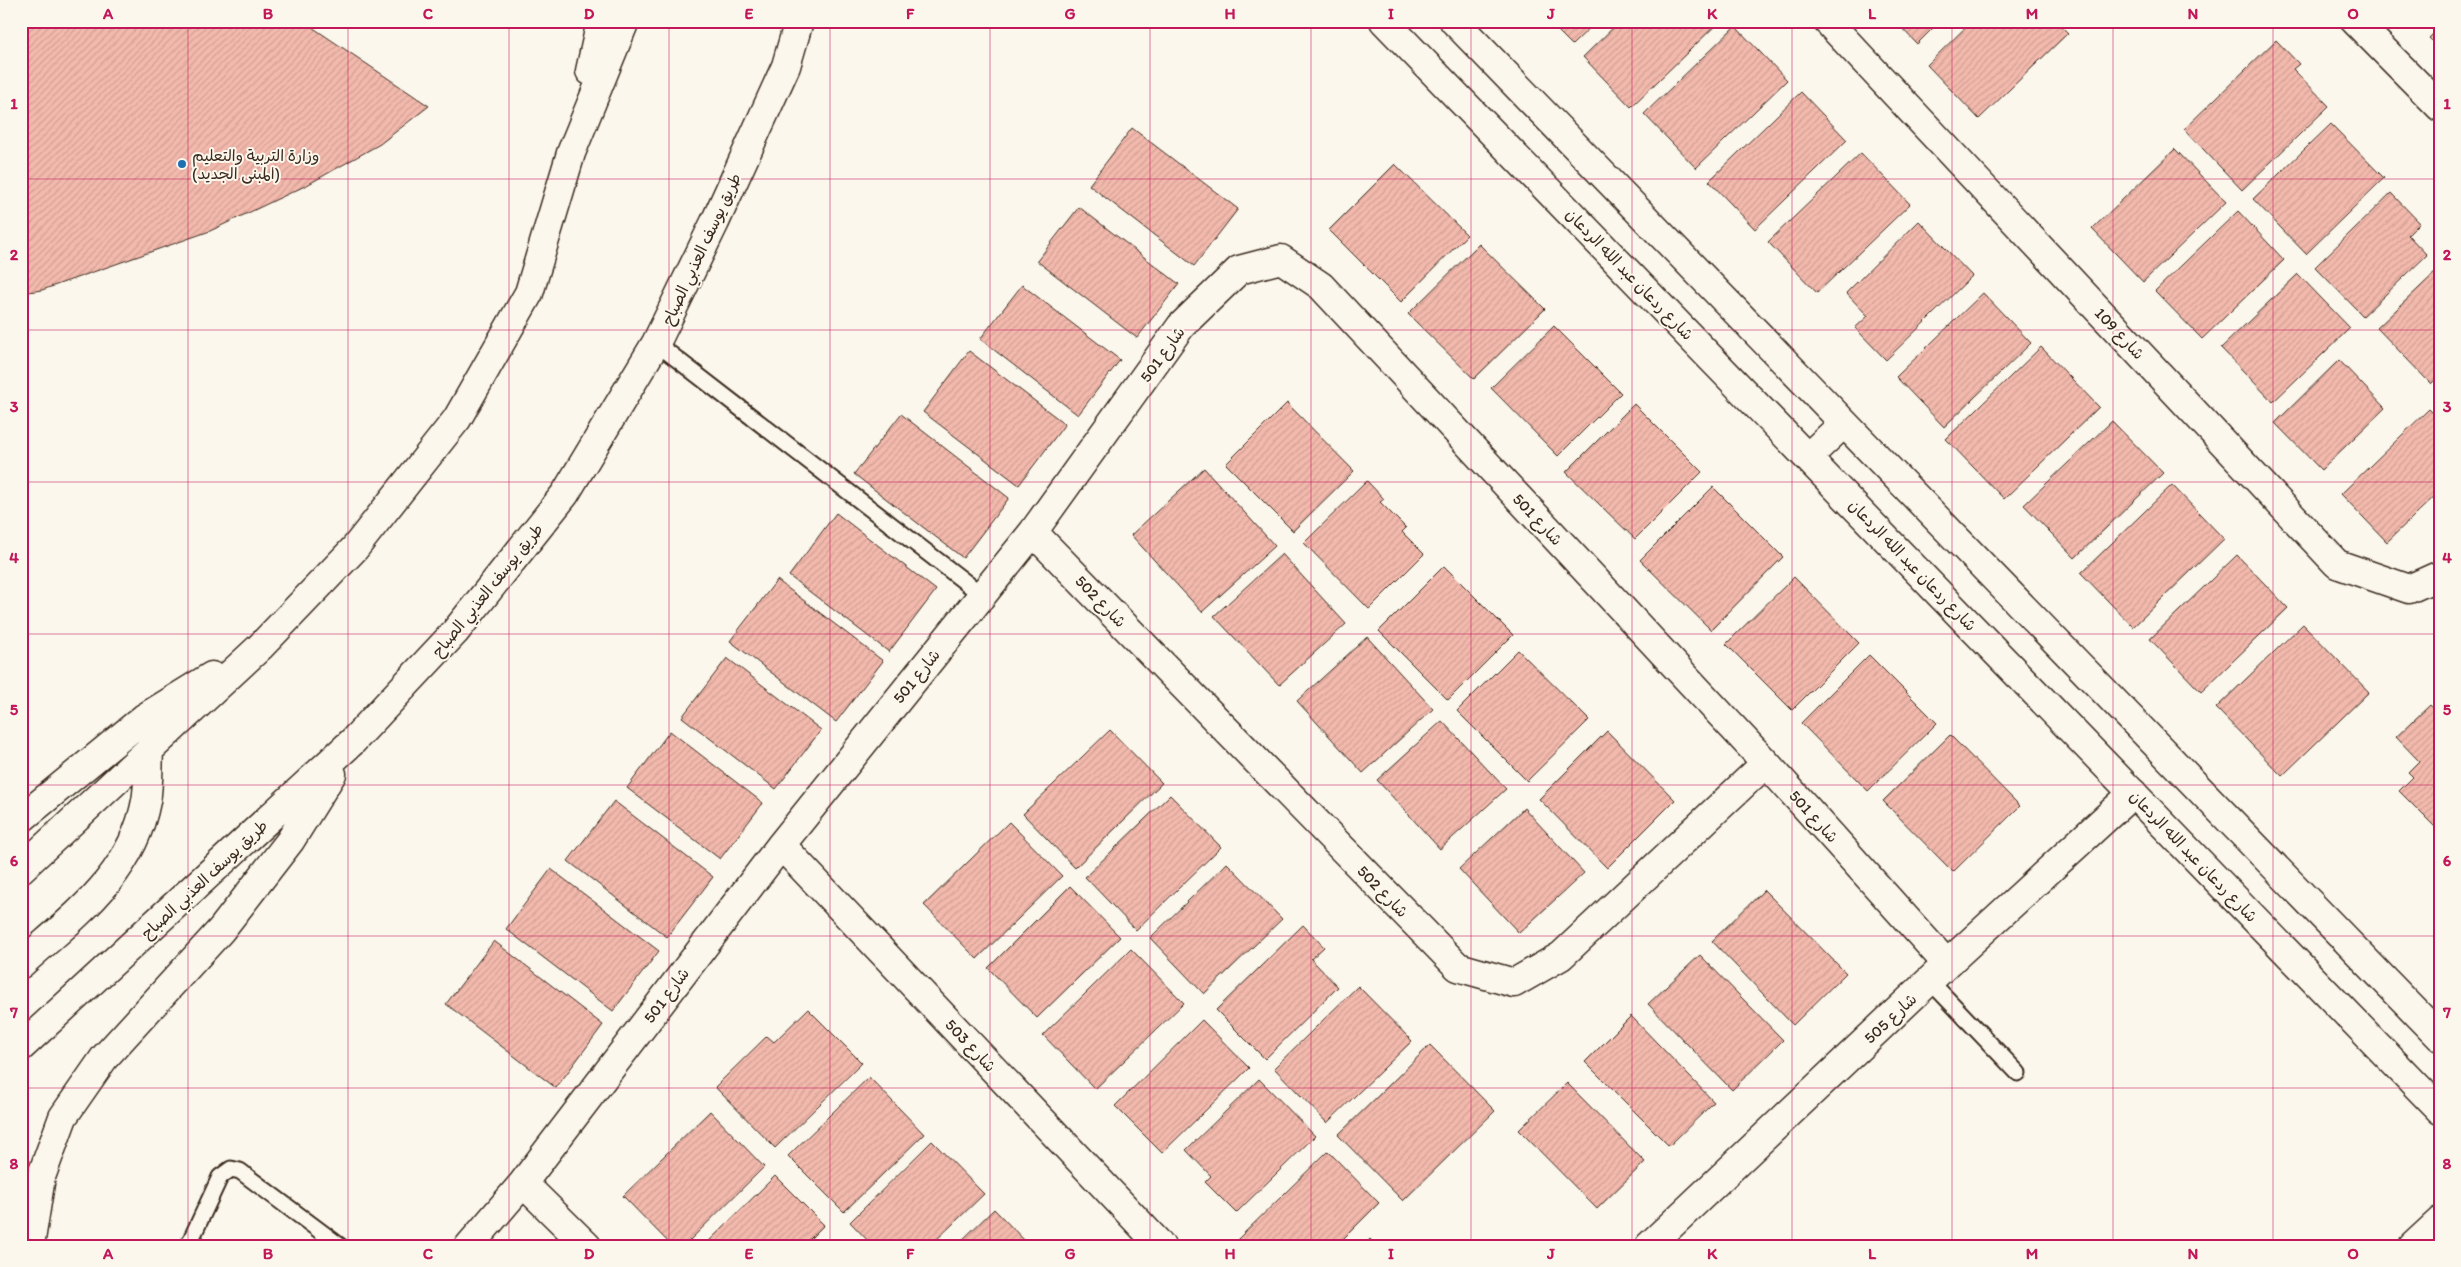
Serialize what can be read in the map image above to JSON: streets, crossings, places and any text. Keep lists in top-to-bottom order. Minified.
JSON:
{"streets":{"street":["طريق يوسف العذبي الصباح","شارع ردعان عبد الله الردعان","شارع 109","شارع 501","شارع 502","شارع 505","شارع 503"]},"crossings":[["شارع ردعان عبد الله الردعان","شارع 505"],["شارع 501","شارع 502"],["شارع 501","شارع 505"],["شارع 501","شارع 503"]],"places":["وزارة التربية والتعليم (المبنى الجديد)"],"grid":{"columns":["A","B","C","D","E","F","G","H","I","J","K","L","M","N","O"],"rows":["1","2","3","4","5","6","7","8"]}}
